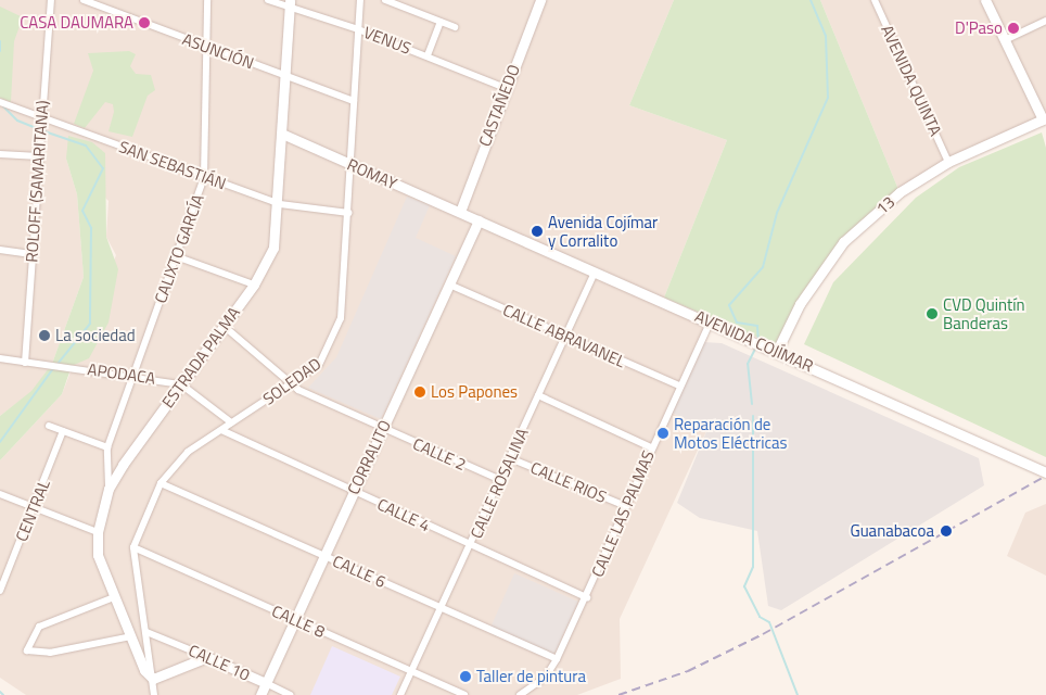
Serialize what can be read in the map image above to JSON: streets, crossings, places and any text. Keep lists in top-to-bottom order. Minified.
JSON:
{"streets":{"street":["VENUS","ASUNCIÓN","AVENIDA QUINTA","CASTAÑEDO","SAN SEBASTIÁN","ROMAY","ROLOFF (SAMARITANA)","13","CALIXTO GARCÍA","CALLE ABRAVANEL","AVENIDA COJÍMAR","ESTRADA PALMA","APODACA","SOLEDAD","CALLE 2","CORRALITO","CALLE RIOS","CALLE ROSALINA","CENTRAL","CALLE LAS PALMAS","CALLE 4","CALLE 6","CALLE 8","CALLE 10"]},"crossings":[["VENUS","CASTAÑEDO"],["VENUS","ESTRADA PALMA"],["VENUS","SOLEDAD"],["ASUNCIÓN","CALIXTO GARCÍA"],["ASUNCIÓN","ESTRADA PALMA"],["ASUNCIÓN","SOLEDAD"],["AVENIDA QUINTA","13"],["CASTAÑEDO","ROMAY"],["CASTAÑEDO","AVENIDA COJÍMAR"],["SAN SEBASTIÁN","ROLOFF (SAMARITANA)"],["SAN SEBASTIÁN","CALIXTO GARCÍA"],["SAN SEBASTIÁN","ESTRADA PALMA"],["SAN SEBASTIÁN","SOLEDAD"],["ROMAY","AVENIDA COJÍMAR"],["ROMAY","ESTRADA PALMA"],["ROMAY","SOLEDAD"],["ROLOFF (SAMARITANA)","APODACA"],["13","AVENIDA COJÍMAR"],["CALIXTO GARCÍA","ESTRADA PALMA"],["CALIXTO GARCÍA","APODACA"],["CALLE ABRAVANEL","CORRALITO"],["CALLE ABRAVANEL","CALLE ROSALINA"],["CALLE ABRAVANEL","CALLE LAS PALMAS"],["AVENIDA COJÍMAR","CORRALITO"],["AVENIDA COJÍMAR","CALLE ROSALINA"],["AVENIDA COJÍMAR","CALLE LAS PALMAS"],["ESTRADA PALMA","APODACA"],["ESTRADA PALMA","CALLE 2"],["APODACA","SOLEDAD"],["SOLEDAD","CALLE 2"],["SOLEDAD","CALLE 4"],["SOLEDAD","CALLE 6"],["SOLEDAD","CALLE 8"],["CALLE 2","CORRALITO"],["CALLE 2","CALLE ROSALINA"],["CORRALITO","CALLE 4"],["CORRALITO","CALLE 6"],["CORRALITO","CALLE 8"],["CORRALITO","CALLE 10"],["CALLE RIOS","CALLE ROSALINA"],["CALLE RIOS","CALLE LAS PALMAS"],["CALLE ROSALINA","CALLE 4"],["CALLE ROSALINA","CALLE 6"],["CALLE ROSALINA","CALLE 8"],["CALLE LAS PALMAS","CALLE 4"],["CALLE LAS PALMAS","CALLE 6"]],"places":["CASA DAUMARA","D'Paso","Avenida Cojímar y Corralito","CVD Quintín Banderas","La sociedad","Los Papones","Reparación de Motos Eléctricas","Guanabacoa","Taller de pintura"]}
